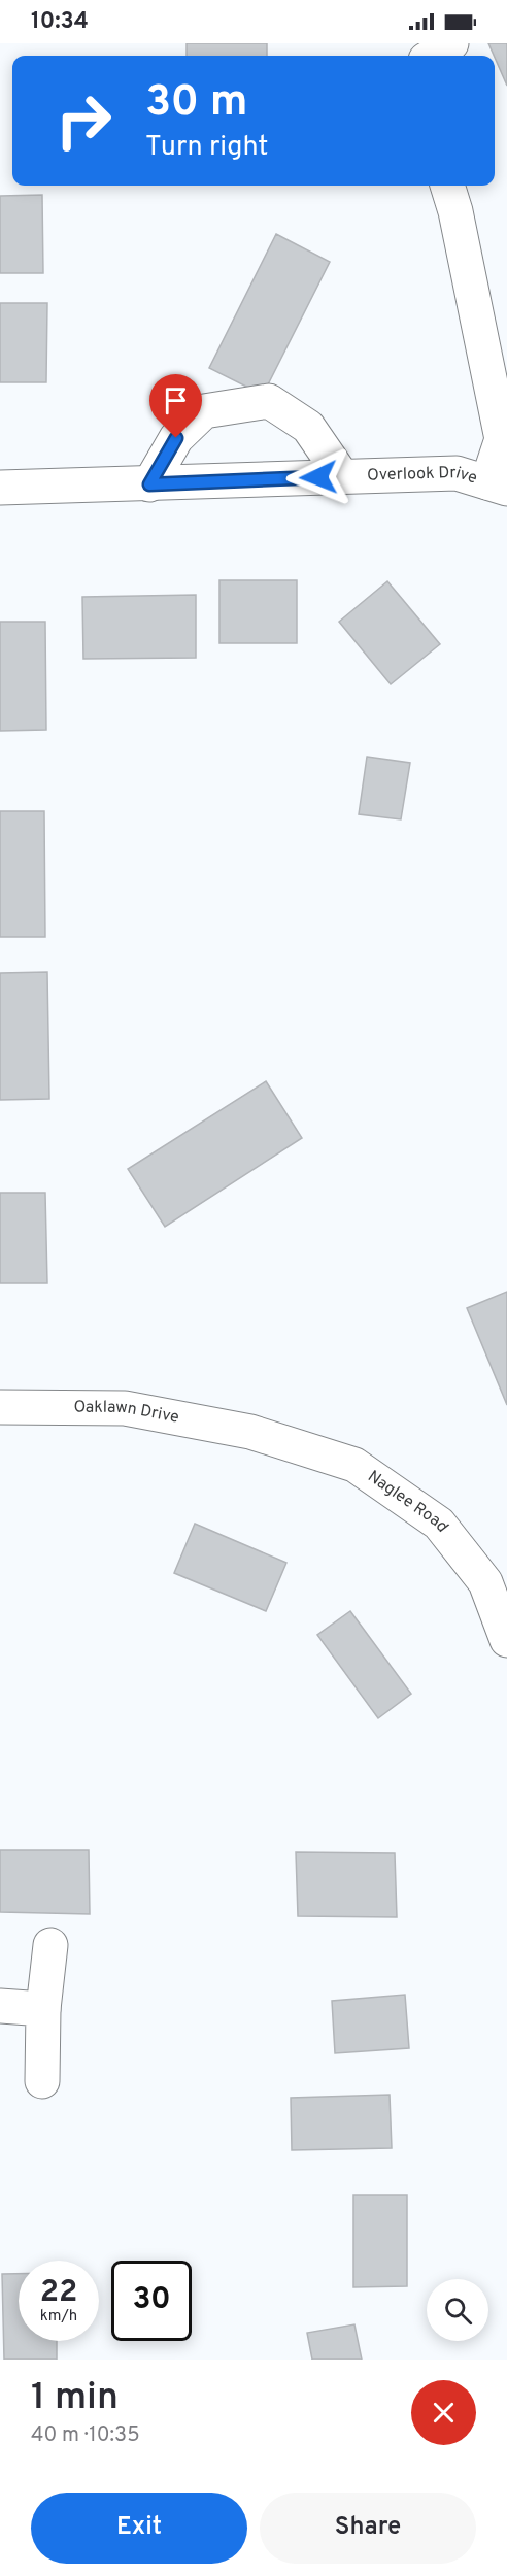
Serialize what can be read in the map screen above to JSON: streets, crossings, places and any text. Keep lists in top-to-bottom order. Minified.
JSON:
{"streets":{"street":["Overlook Drive","Oaklawn Drive","Naglee Road"]},"crossings":[["Oaklawn Drive","Naglee Road"]],"page":{"status":"10:34","turn":["30 m","Turn right"],"speed":"22 km/h","limit":"30","heading":["1 min","40 m · 10:35"],"buttons":["Exit","Share"]}}
